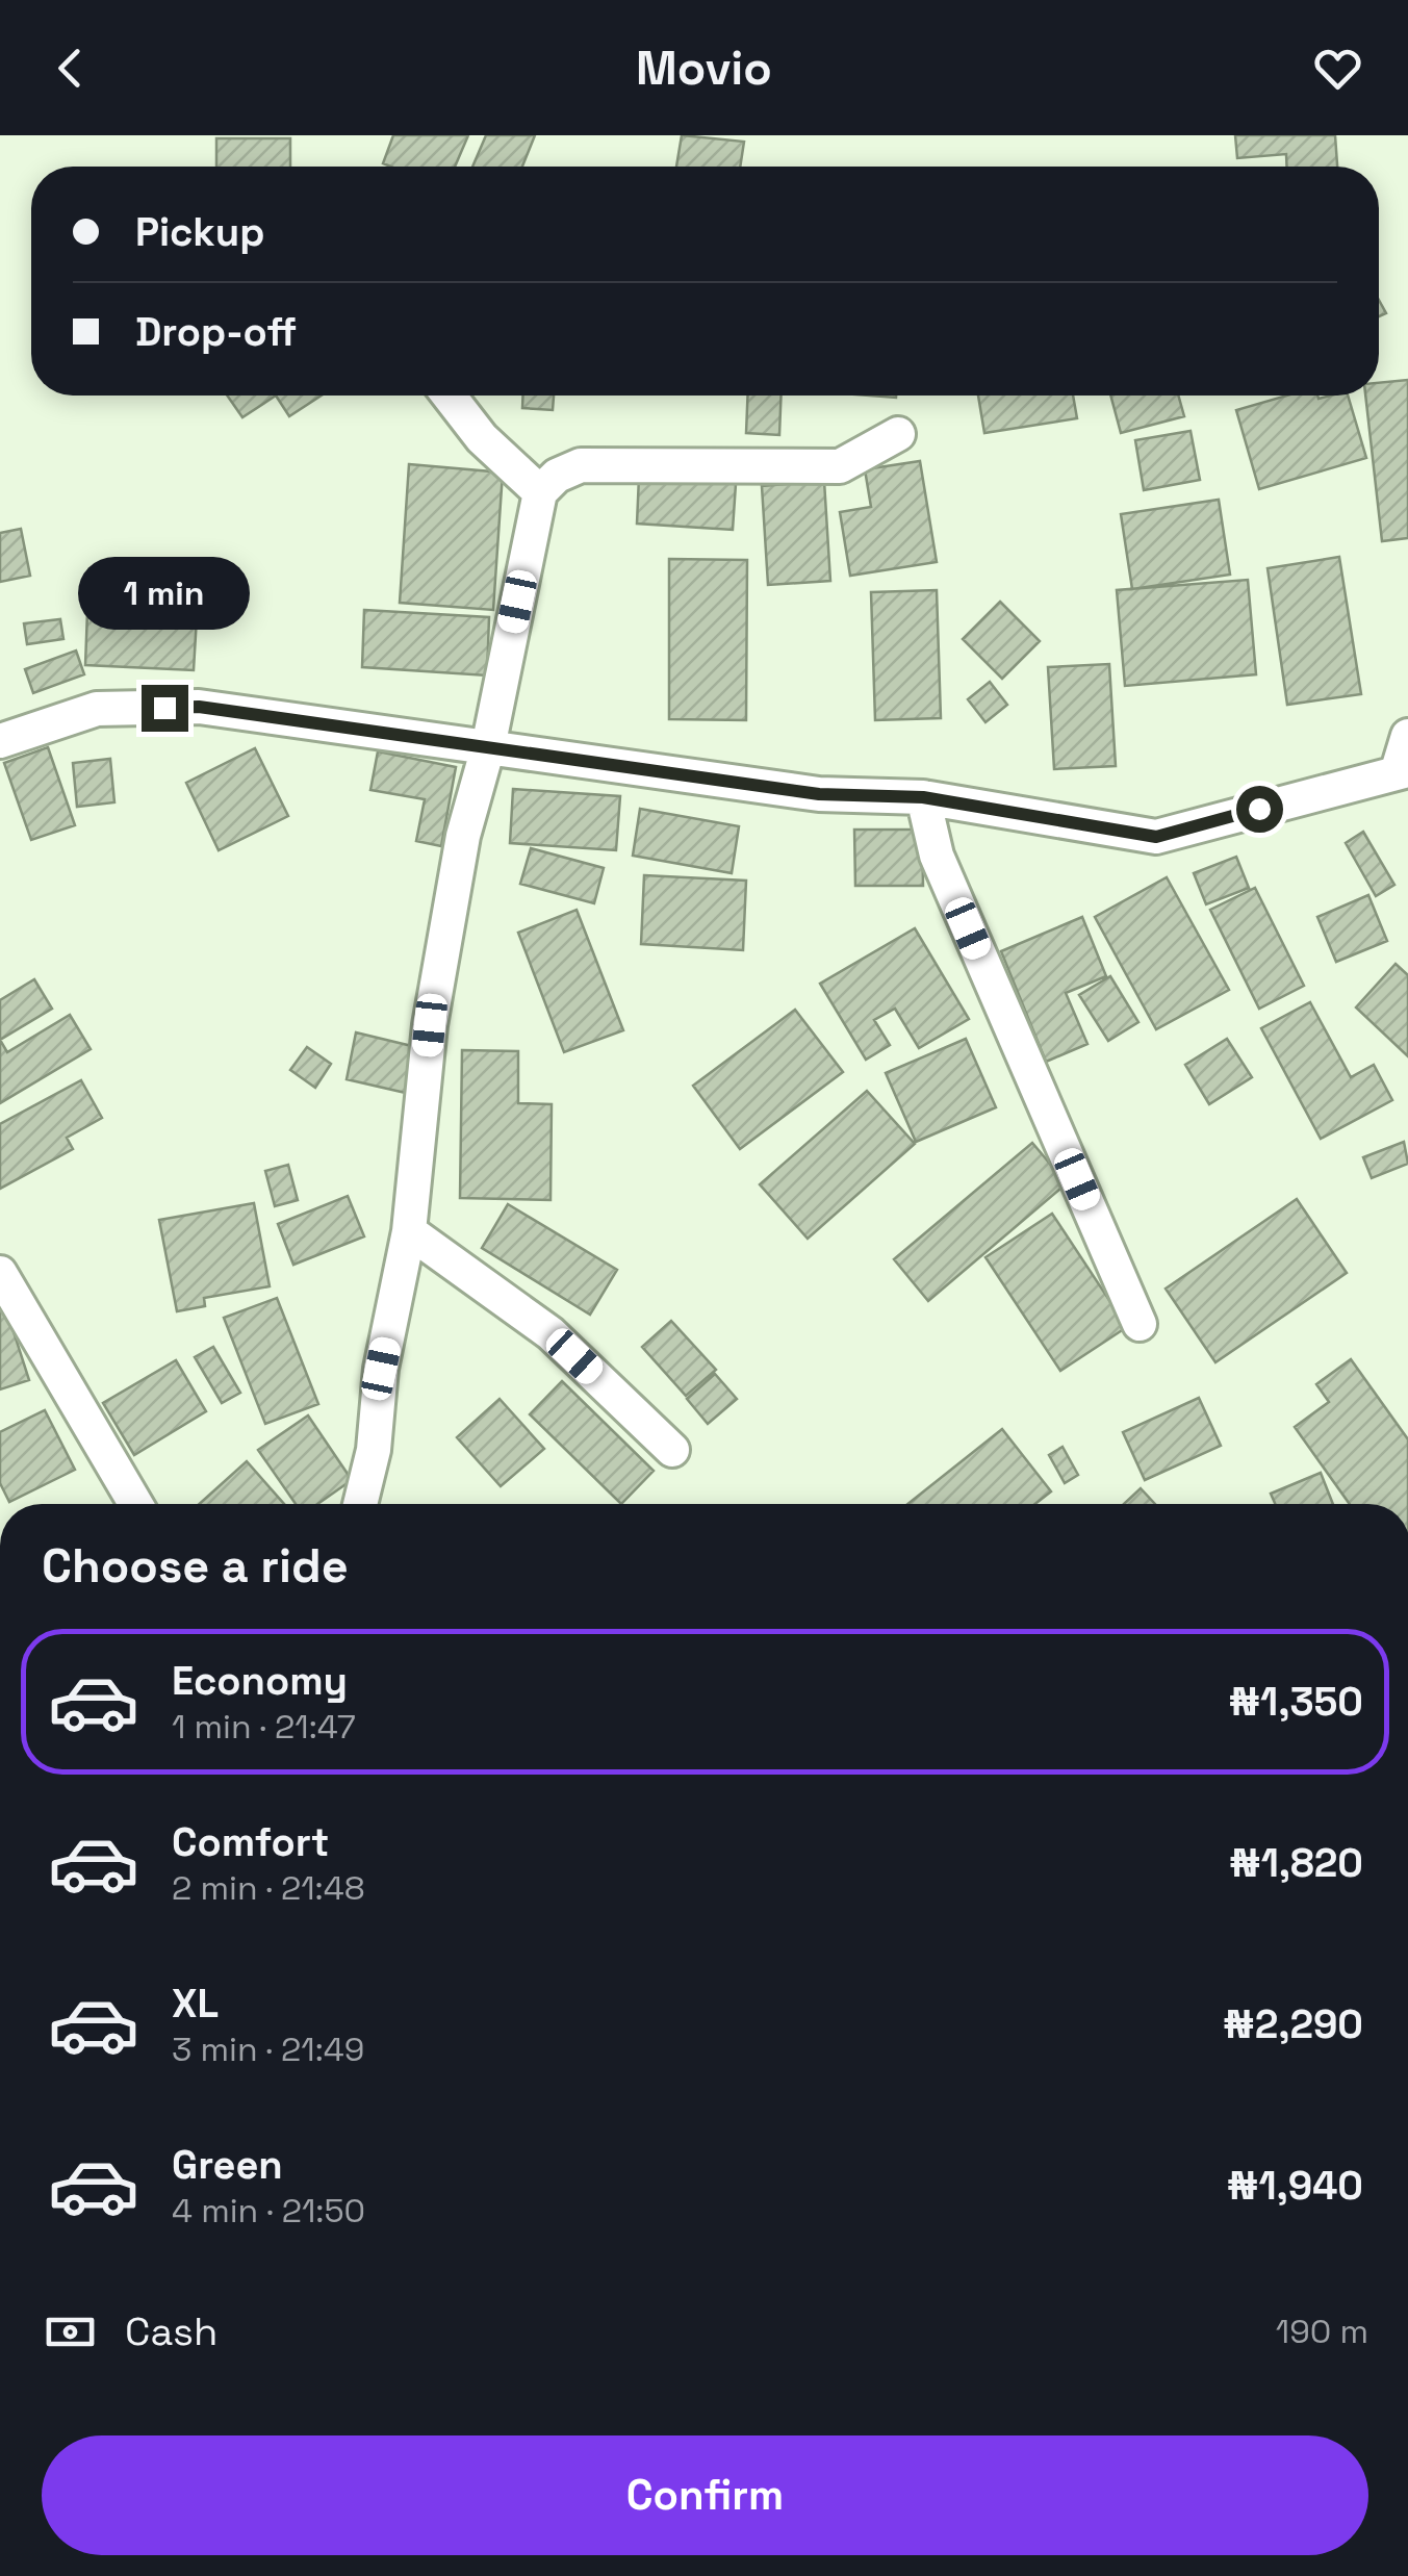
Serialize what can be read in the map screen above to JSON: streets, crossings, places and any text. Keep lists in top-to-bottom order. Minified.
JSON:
{"page":{"header":"Movio","banner":["Pickup","Drop-off"],"bubble":"1 min","heading":"Choose a ride","list":[{"name":"Economy","note":"1 min · 21:47","value":"₦1,350"},{"name":"Comfort","note":"2 min · 21:48","value":"₦1,820"},{"name":"XL","note":"3 min · 21:49","value":"₦2,290"},{"name":"Green","note":"4 min · 21:50","value":"₦1,940"}],"pay":["Cash","190 m"],"buttons":"Confirm"}}
